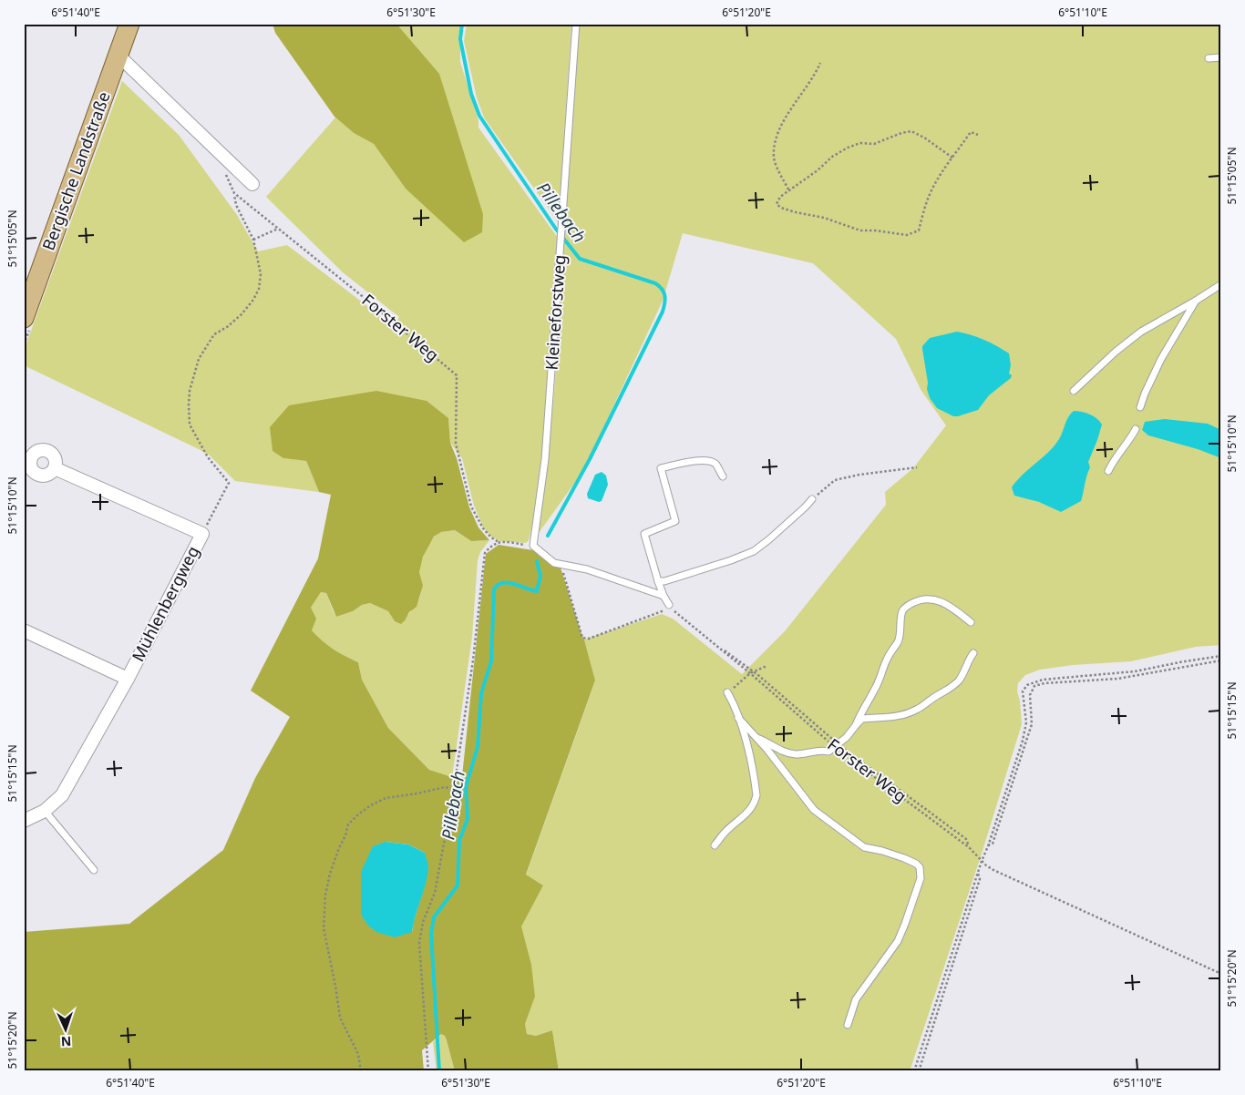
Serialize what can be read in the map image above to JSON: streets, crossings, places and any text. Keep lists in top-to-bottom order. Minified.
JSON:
{"streets":{"main road":["Bergische Landstraße"],"street":["Mühlenbergweg"],"lane":["Kleineforstweg"],"path":["Forster Weg"]},"water":["Pillebach"],"north":"bottom","coordinates":["6°51'40\"E","6°51'30\"E","6°51'20\"E","6°51'10\"E","51°15'05\"N","51°15'10\"N","51°15'15\"N","51°15'20\"N"]}
